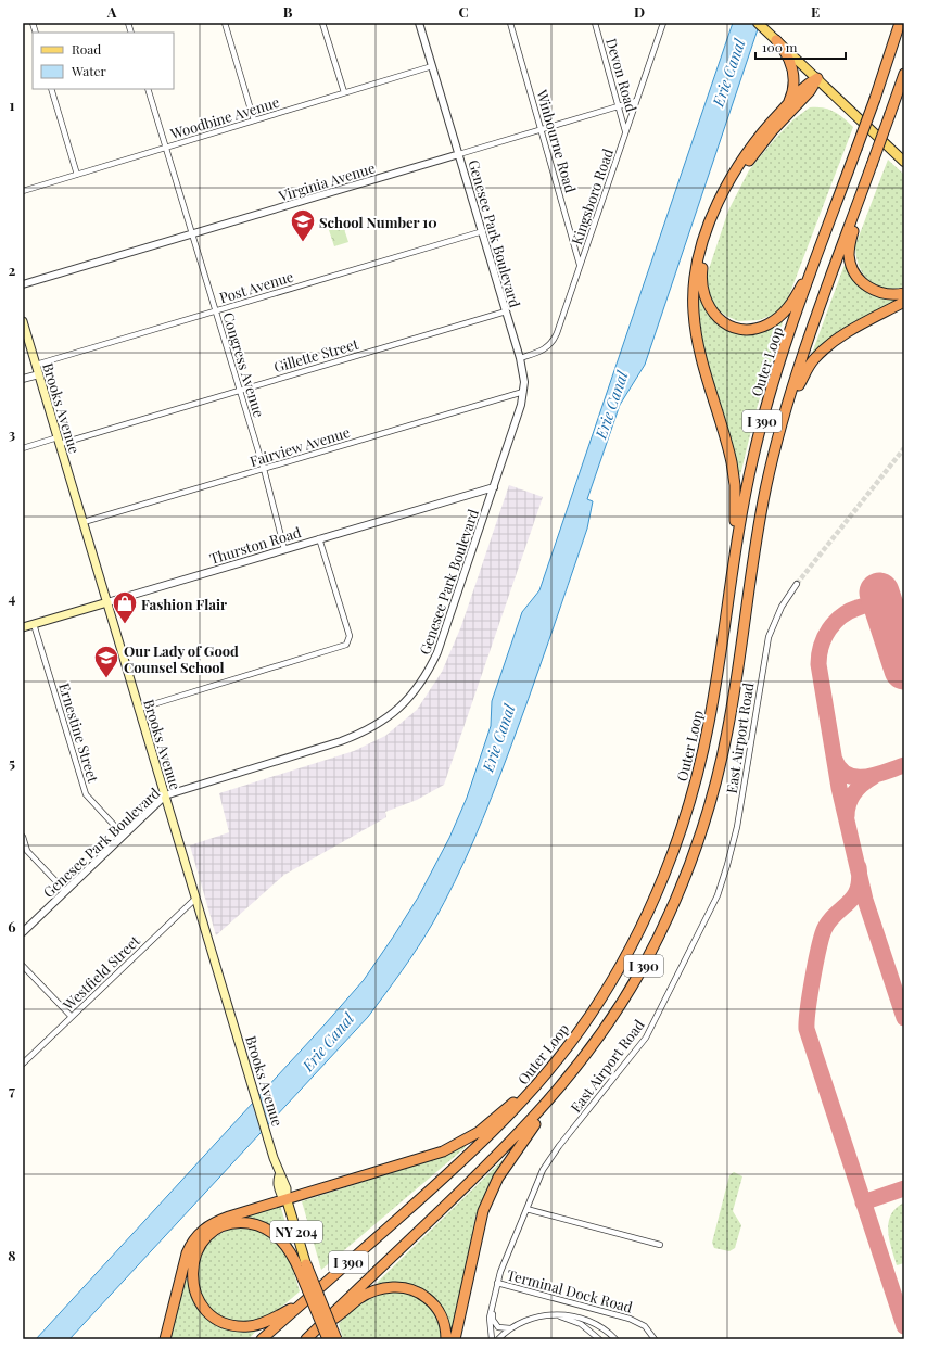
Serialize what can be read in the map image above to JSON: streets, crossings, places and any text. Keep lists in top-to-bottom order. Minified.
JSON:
{"streets":{"highway":["Outer Loop","I 390"],"main road":["Brooks Avenue","Thurston Road","NY 204"],"street":["Devon Road","Woodbine Avenue","Winbourne Road","Virginia Avenue","Kingsboro Road","Genesee Park Boulevard","Post Avenue","Gillette Street","Congress Avenue","Fairview Avenue","Ernestine Street","East Airport Road","Westfield Street","Terminal Dock Road"]},"crossings":[["Devon Road","Virginia Avenue"],["Devon Road","Kingsboro Road"],["Woodbine Avenue","Genesee Park Boulevard"],["Woodbine Avenue","Congress Avenue"],["Winbourne Road","Virginia Avenue"],["Winbourne Road","Kingsboro Road"],["Virginia Avenue","Kingsboro Road"],["Virginia Avenue","Genesee Park Boulevard"],["Virginia Avenue","Congress Avenue"],["Kingsboro Road","Genesee Park Boulevard"],["Genesee Park Boulevard","Post Avenue"],["Genesee Park Boulevard","Gillette Street"],["Genesee Park Boulevard","Brooks Avenue"],["Genesee Park Boulevard","Fairview Avenue"],["Genesee Park Boulevard","Thurston Road"],["Genesee Park Boulevard","Ernestine Street"],["Post Avenue","Congress Avenue"],["Post Avenue","Brooks Avenue"],["Gillette Street","Congress Avenue"],["Gillette Street","Brooks Avenue"],["Congress Avenue","Fairview Avenue"],["Congress Avenue","Thurston Road"],["Brooks Avenue","Fairview Avenue"],["Brooks Avenue","Thurston Road"],["Brooks Avenue","Westfield Street"],["Thurston Road","Ernestine Street"],["East Airport Road","Terminal Dock Road"]],"water":["Erie Canal"],"places":{"school or university":["School Number 10","Our Lady of Good Counsel School"],"shop":["Fashion Flair"]},"legend":["Road","Water"],"scale_bar":"100 m","grid":{"columns":["A","B","C","D","E"],"rows":["1","2","3","4","5","6","7","8"]}}
